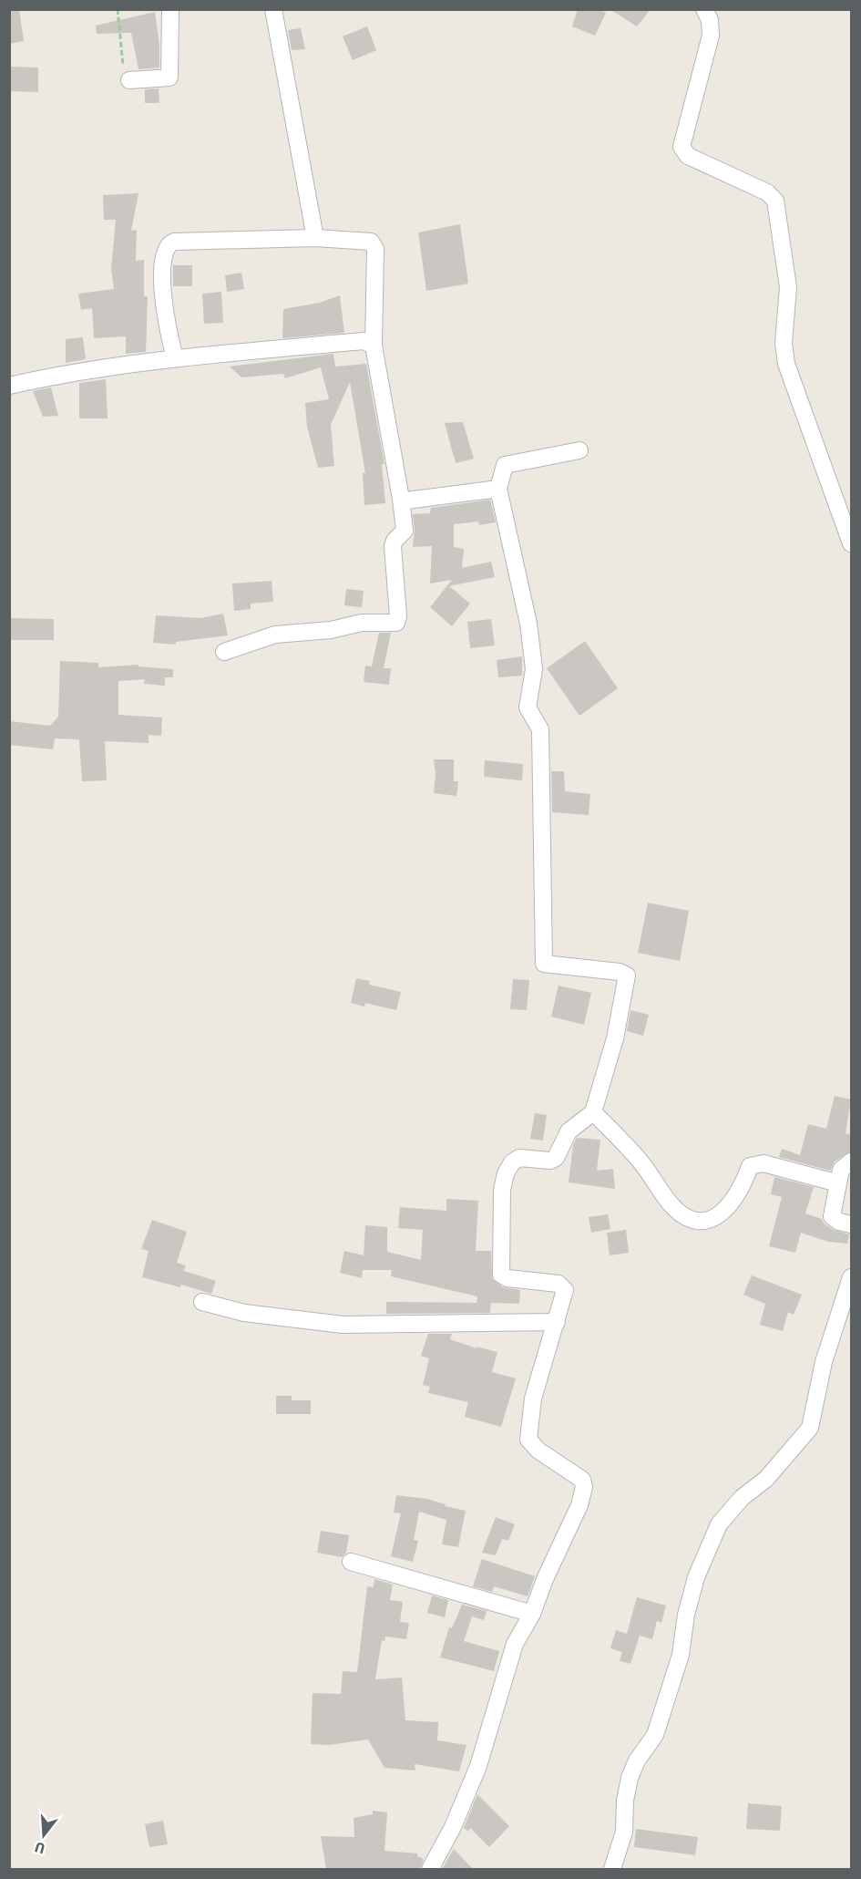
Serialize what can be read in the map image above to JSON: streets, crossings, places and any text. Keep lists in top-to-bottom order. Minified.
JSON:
{"north":"bottom"}
